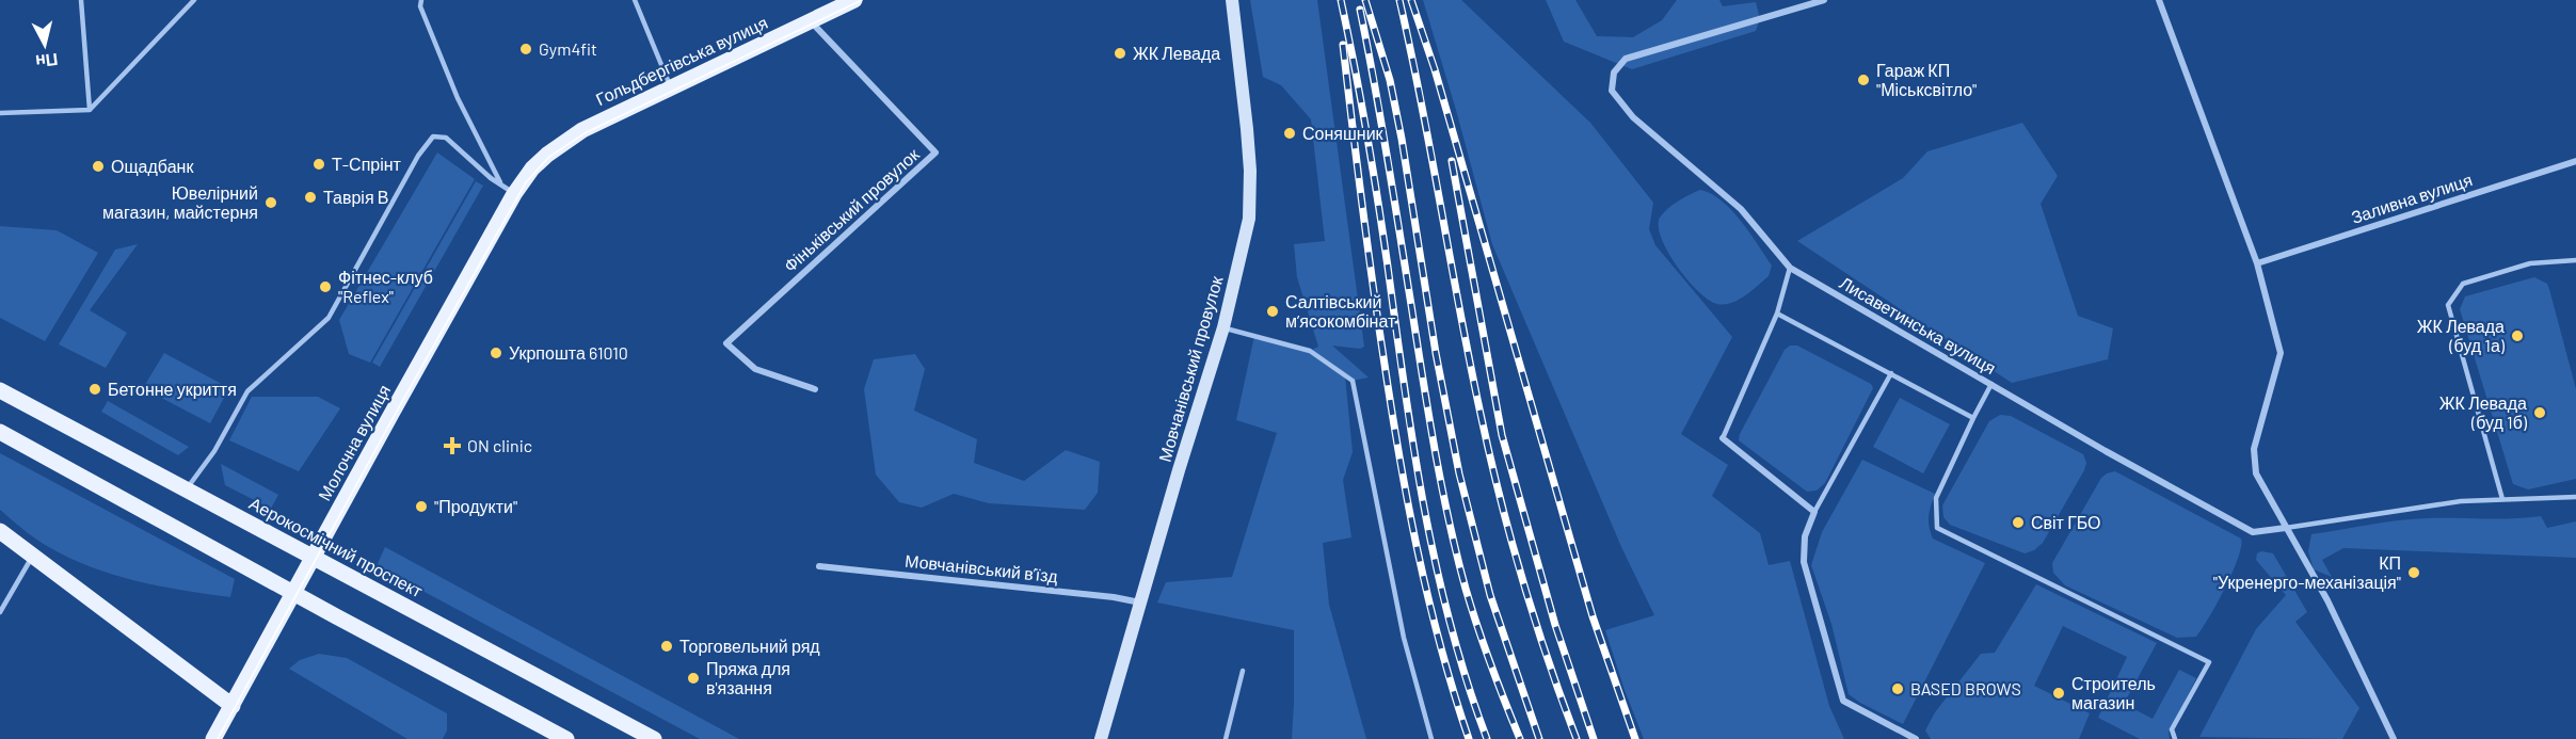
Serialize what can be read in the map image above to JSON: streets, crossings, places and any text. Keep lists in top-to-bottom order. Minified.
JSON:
{"streets":{"main road":["Гольдбергівська вулиця","Молочна вулиця","Аерокосмічний проспект"],"street":["Заливна вулиця","Фіньківський провулок","Лисаветинська вулиця","Мовчанівський провулок","Мовчанівський в’їзд"]},"crossings":[["Гольдбергівська вулиця","Фіньківський провулок"],["Гольдбергівська вулиця","Молочна вулиця"],["Мовчанівський провулок","Мовчанівський в’їзд"],["Молочна вулиця","Аерокосмічний проспект"]],"places":{"other":["Gym4fit","ЖК Левада","Гараж КП \"Міськсвітло\"","Соняшник","Т-Спрінт","Ощадбанк","Таврія В","Ювелірний магазин, майстерня","Фітнес-клуб \"Reflex\"","Салтівський мʼясокомбінат","ЖК Левада (буд 1а)","Укрпошта 61010","Бетонне укриття","ЖК Левада (буд 1б)","\"Продукти\"","Світ ГБО","КП \"Укренерго-механізація\"","Торговельний ряд","Пряжа для в'язання","BASED BROWS","Строитель магазин"],"health":["ON clinic"]},"north":"bottom"}
